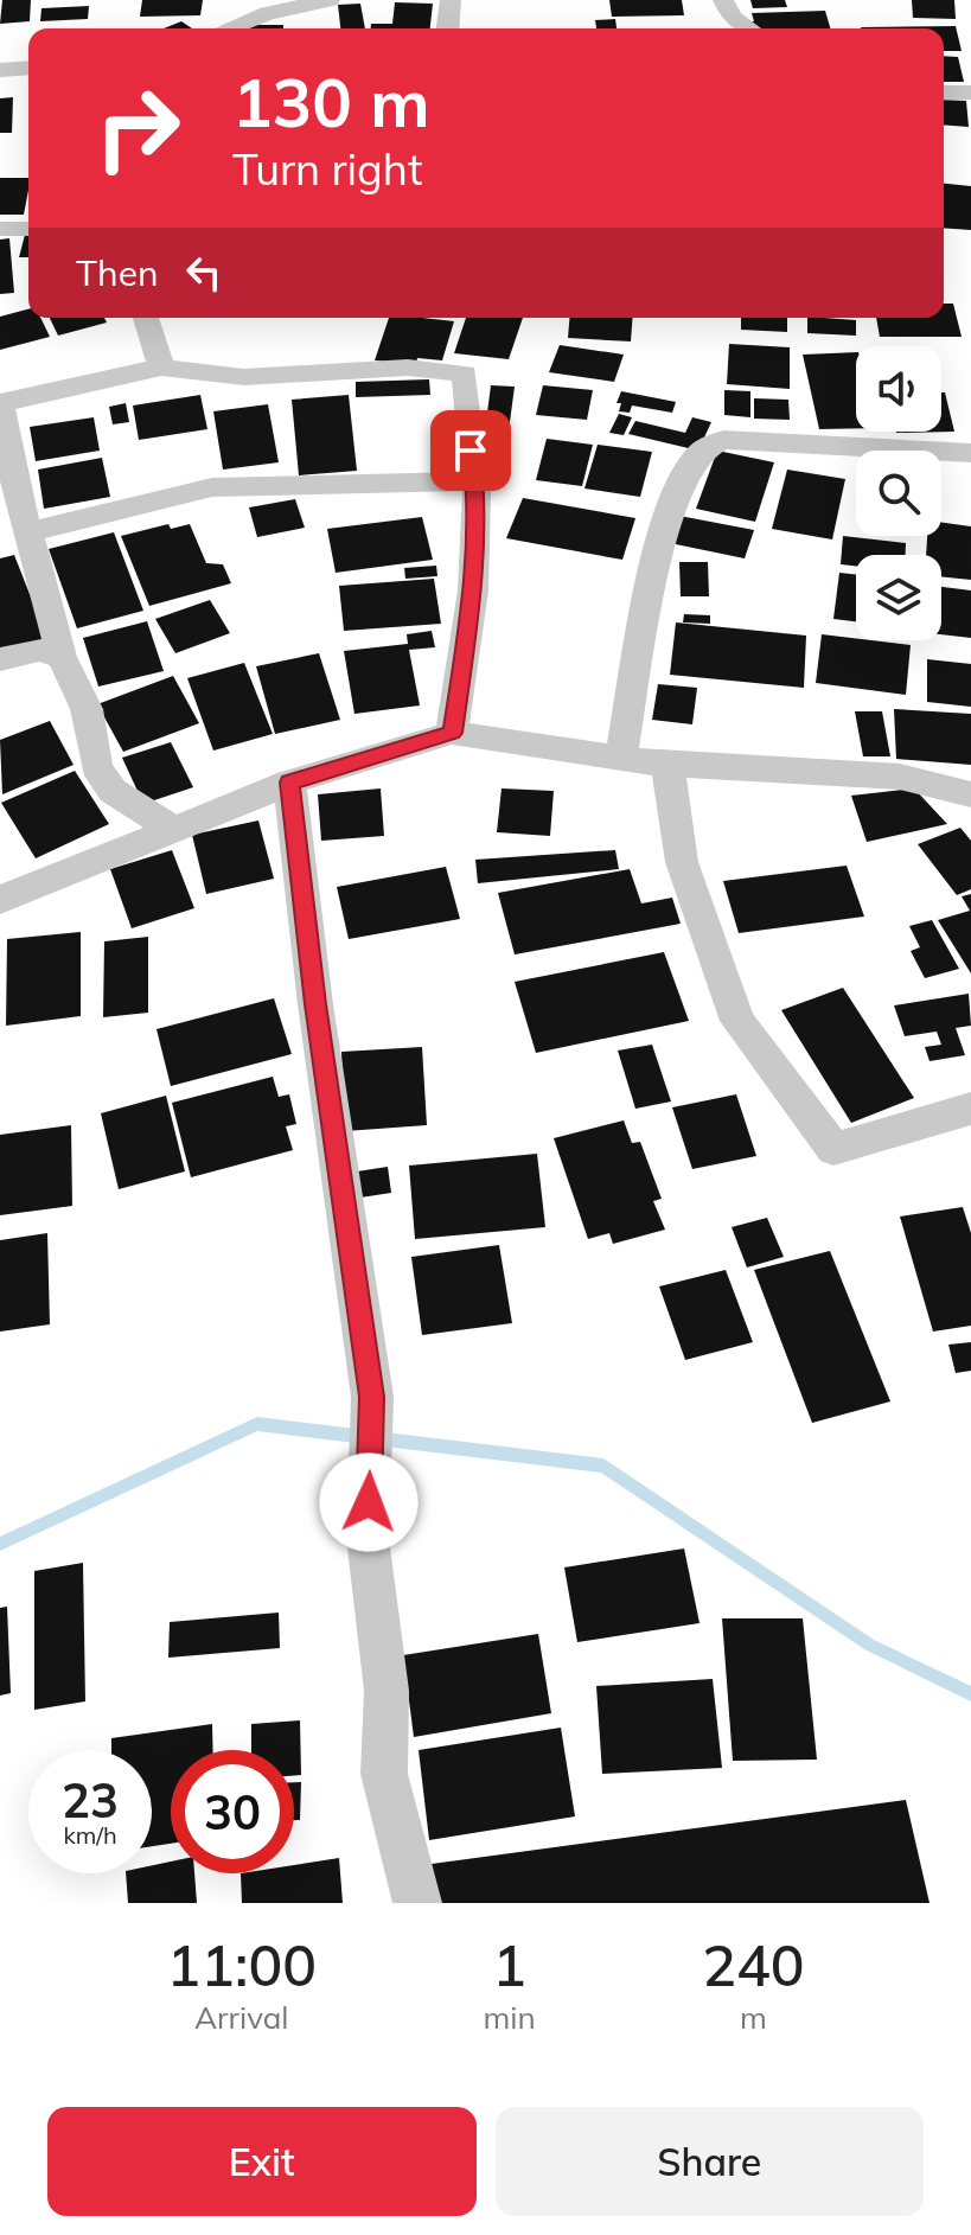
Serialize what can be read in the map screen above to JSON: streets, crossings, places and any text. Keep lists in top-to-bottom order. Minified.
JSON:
{"page":{"turn":["130 m","Turn right"],"then":"Then","speed":"23 km/h","limit":"30","eta":["11:00","Arrival","1","min","240","m"],"buttons":["Exit","Share"]}}
